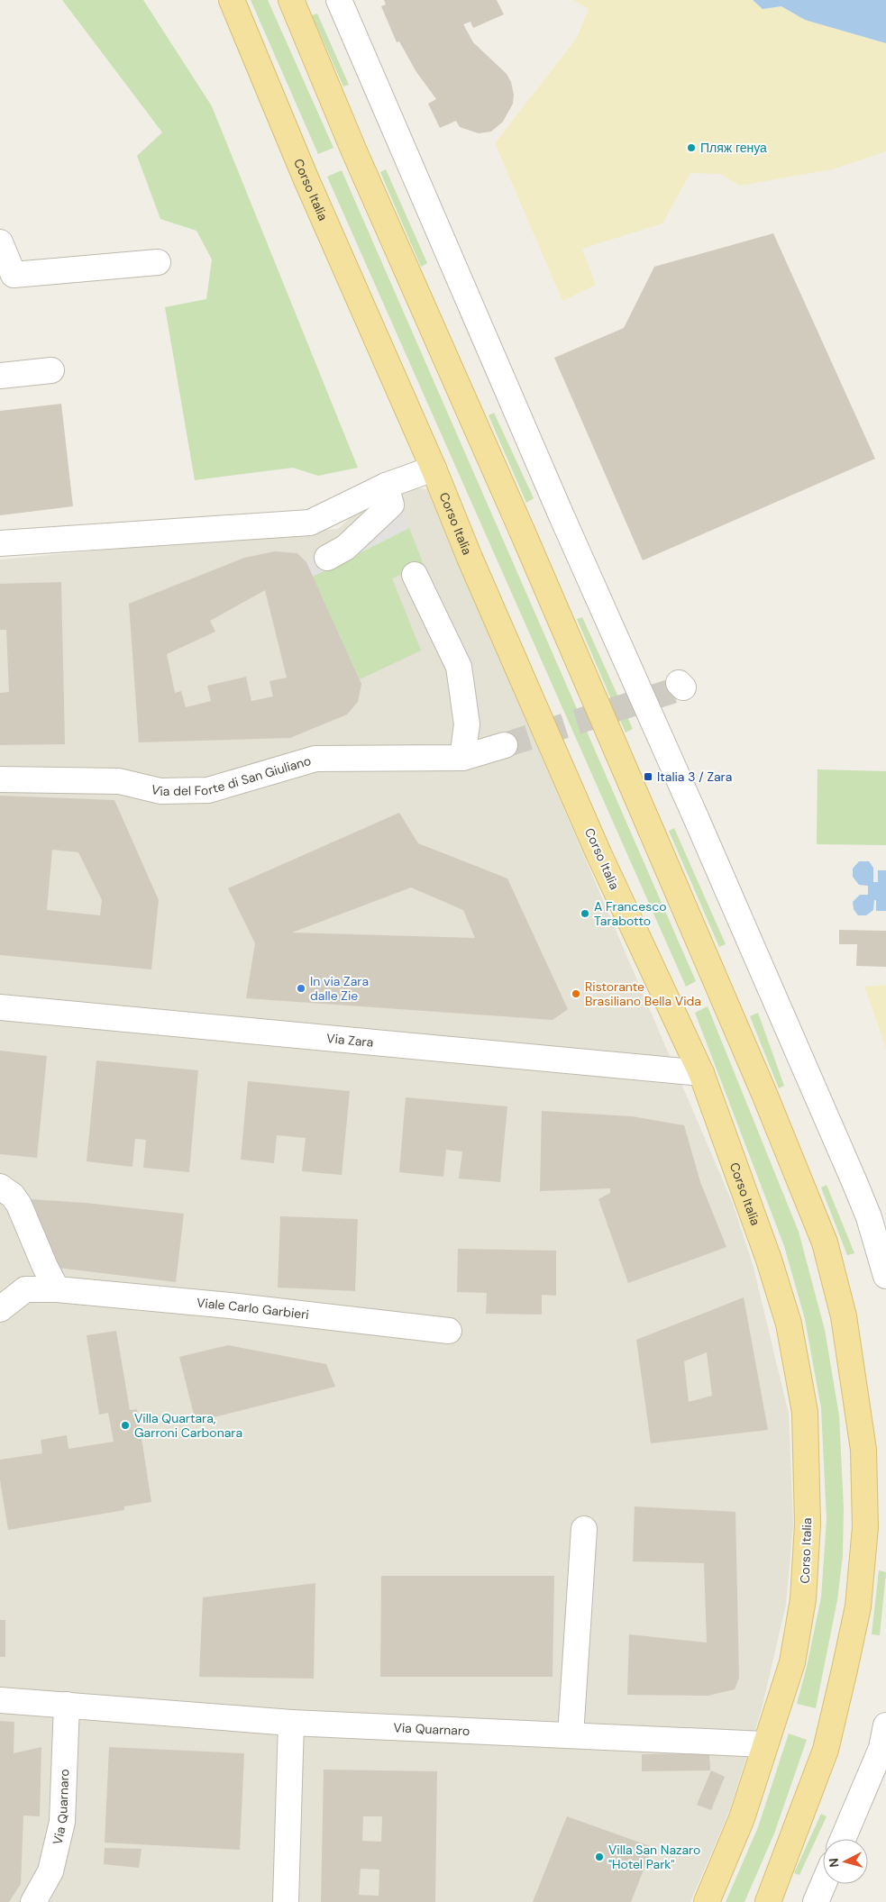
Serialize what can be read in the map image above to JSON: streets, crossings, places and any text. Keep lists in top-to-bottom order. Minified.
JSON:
{"streets":{"main road":["Corso Italia"],"street":["Via del Forte di San Giuliano","Via Zara","Viale Carlo Garbieri","Via Quarnaro"]},"crossings":[["Corso Italia","Via Zara"],["Corso Italia","Via Quarnaro"]],"places":{"other":["Пляж генуа","A Francesco Tarabotto","In via Zara dalle Zie","Ristorante Brasiliano Bella Vida","Villa Quartara, Garroni Carbonara","Villa San Nazaro \"Hotel Park\""],"transit":["Italia 3 / Zara"]},"north":"left"}
